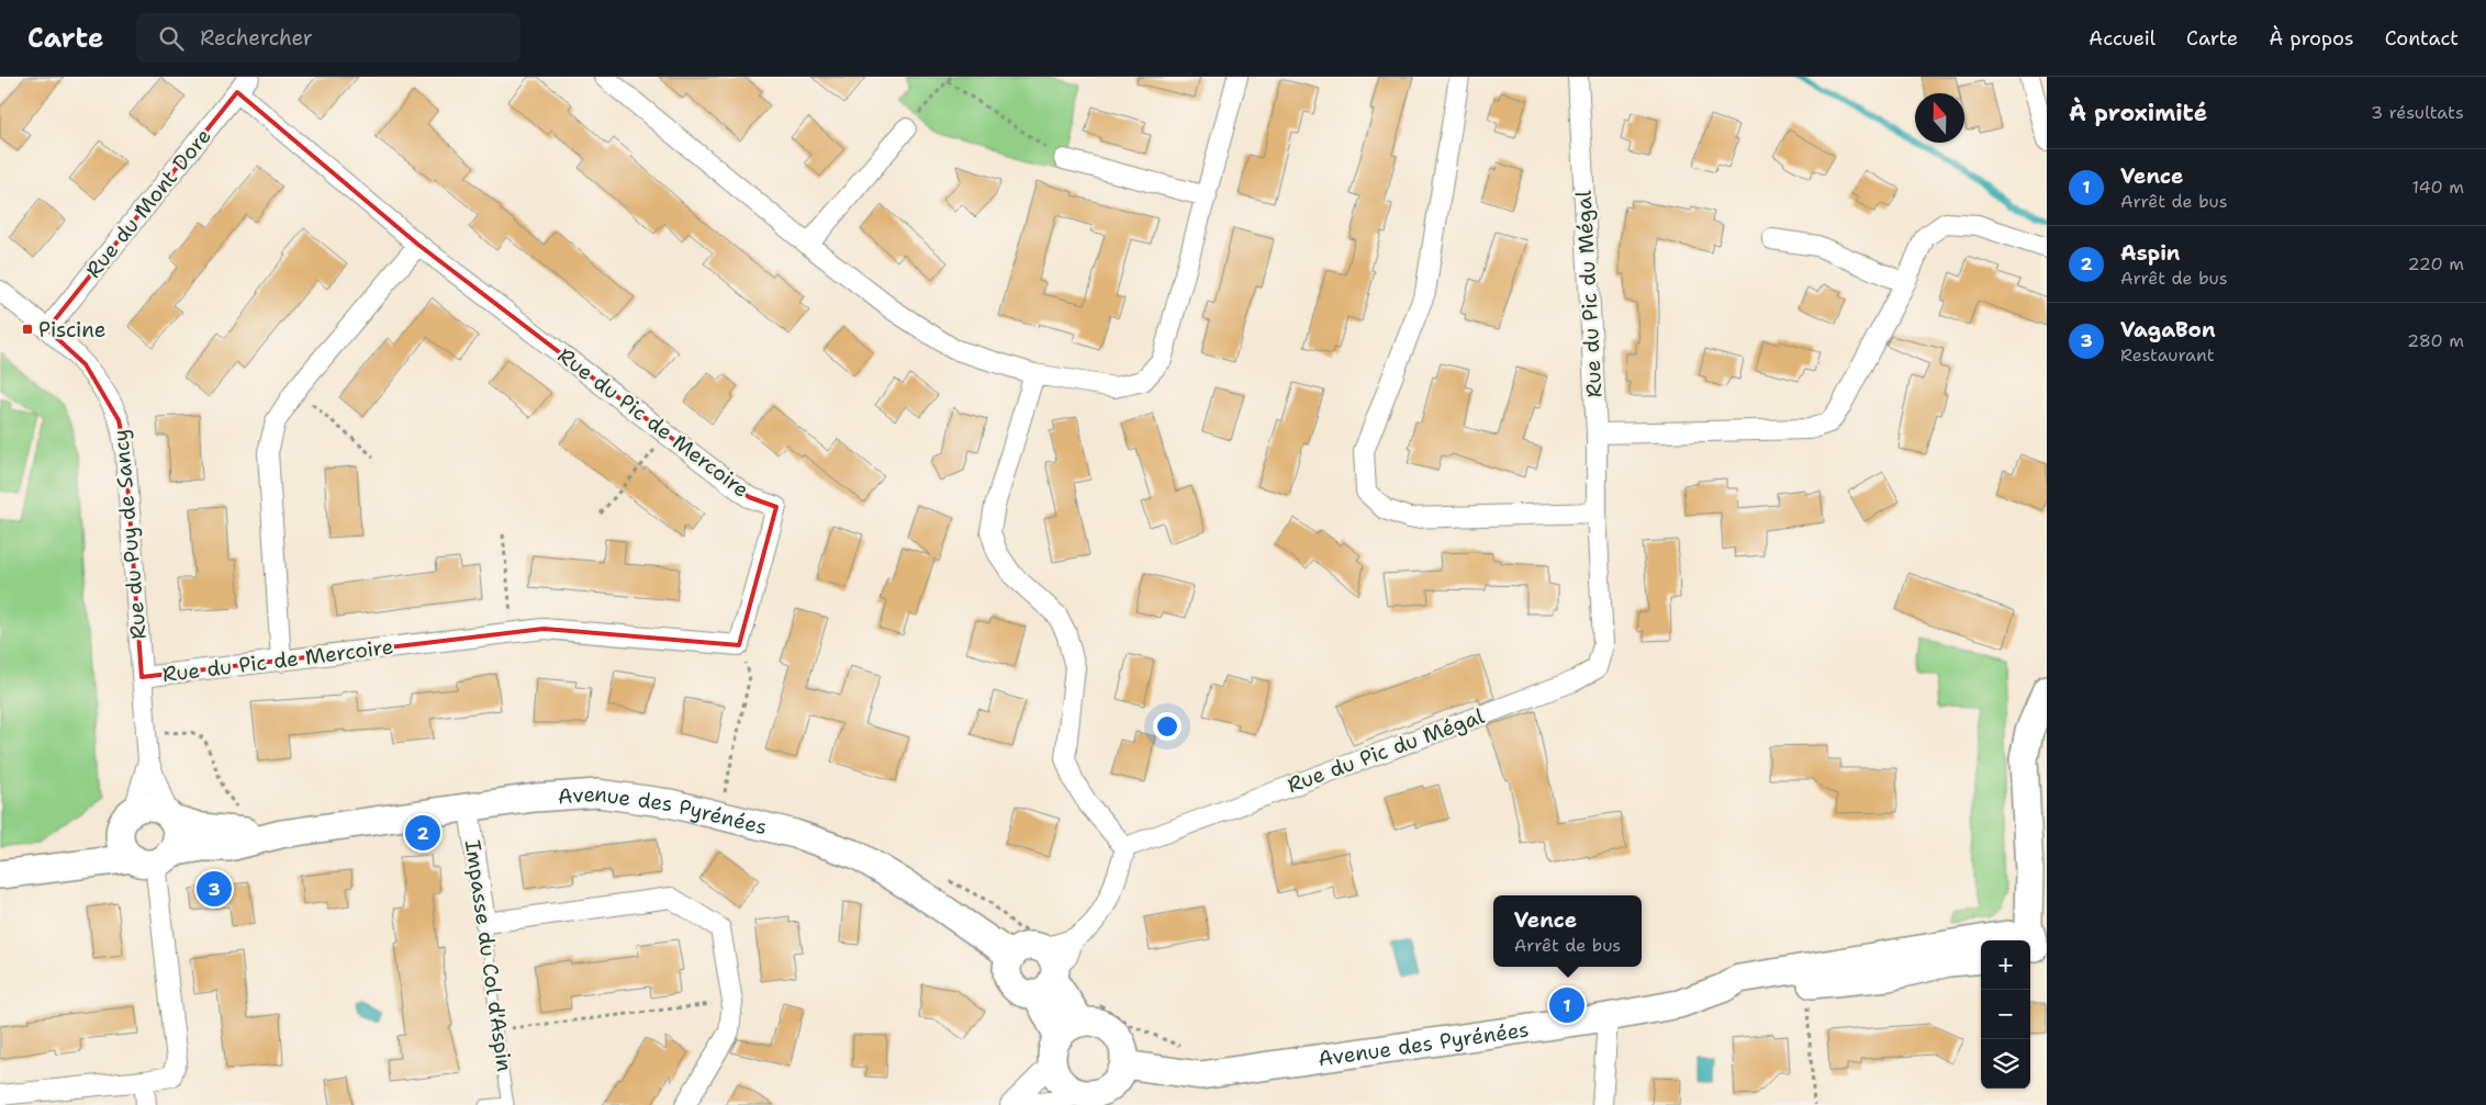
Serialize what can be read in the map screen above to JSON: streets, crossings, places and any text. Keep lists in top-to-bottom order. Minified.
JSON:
{"streets":{"main road":["Avenue des Pyrénées"],"street":["Rue du Mont Dore","Rue du Pic du Mégal","Rue du Pic de Mercoire","Rue du Puy de Sancy","Impasse du Col d'Aspin"]},"crossings":[["Rue du Mont Dore","Rue du Pic de Mercoire"],["Rue du Mont Dore","Rue du Puy de Sancy"],["Rue du Pic de Mercoire","Rue du Puy de Sancy"],["Rue du Puy de Sancy","Avenue des Pyrénées"],["Avenue des Pyrénées","Impasse du Col d'Aspin"]],"places":{"transit":["Piscine"]},"north":"top","page":{"header":"Carte","search":"Rechercher","nav":["Accueil","Carte","À propos","Contact"],"heading":["À proximité","3 résultats"],"list":[{"mark":"1","name":"Vence","note":"Arrêt de bus","value":"140 m"},{"mark":"2","name":"Aspin","note":"Arrêt de bus","value":"220 m"},{"mark":"3","name":"VagaBon","note":"Restaurant","value":"280 m"}],"pins":["2","3","1"],"popup":["Vence","Arrêt de bus"],"map_buttons":["+","−"]}}
